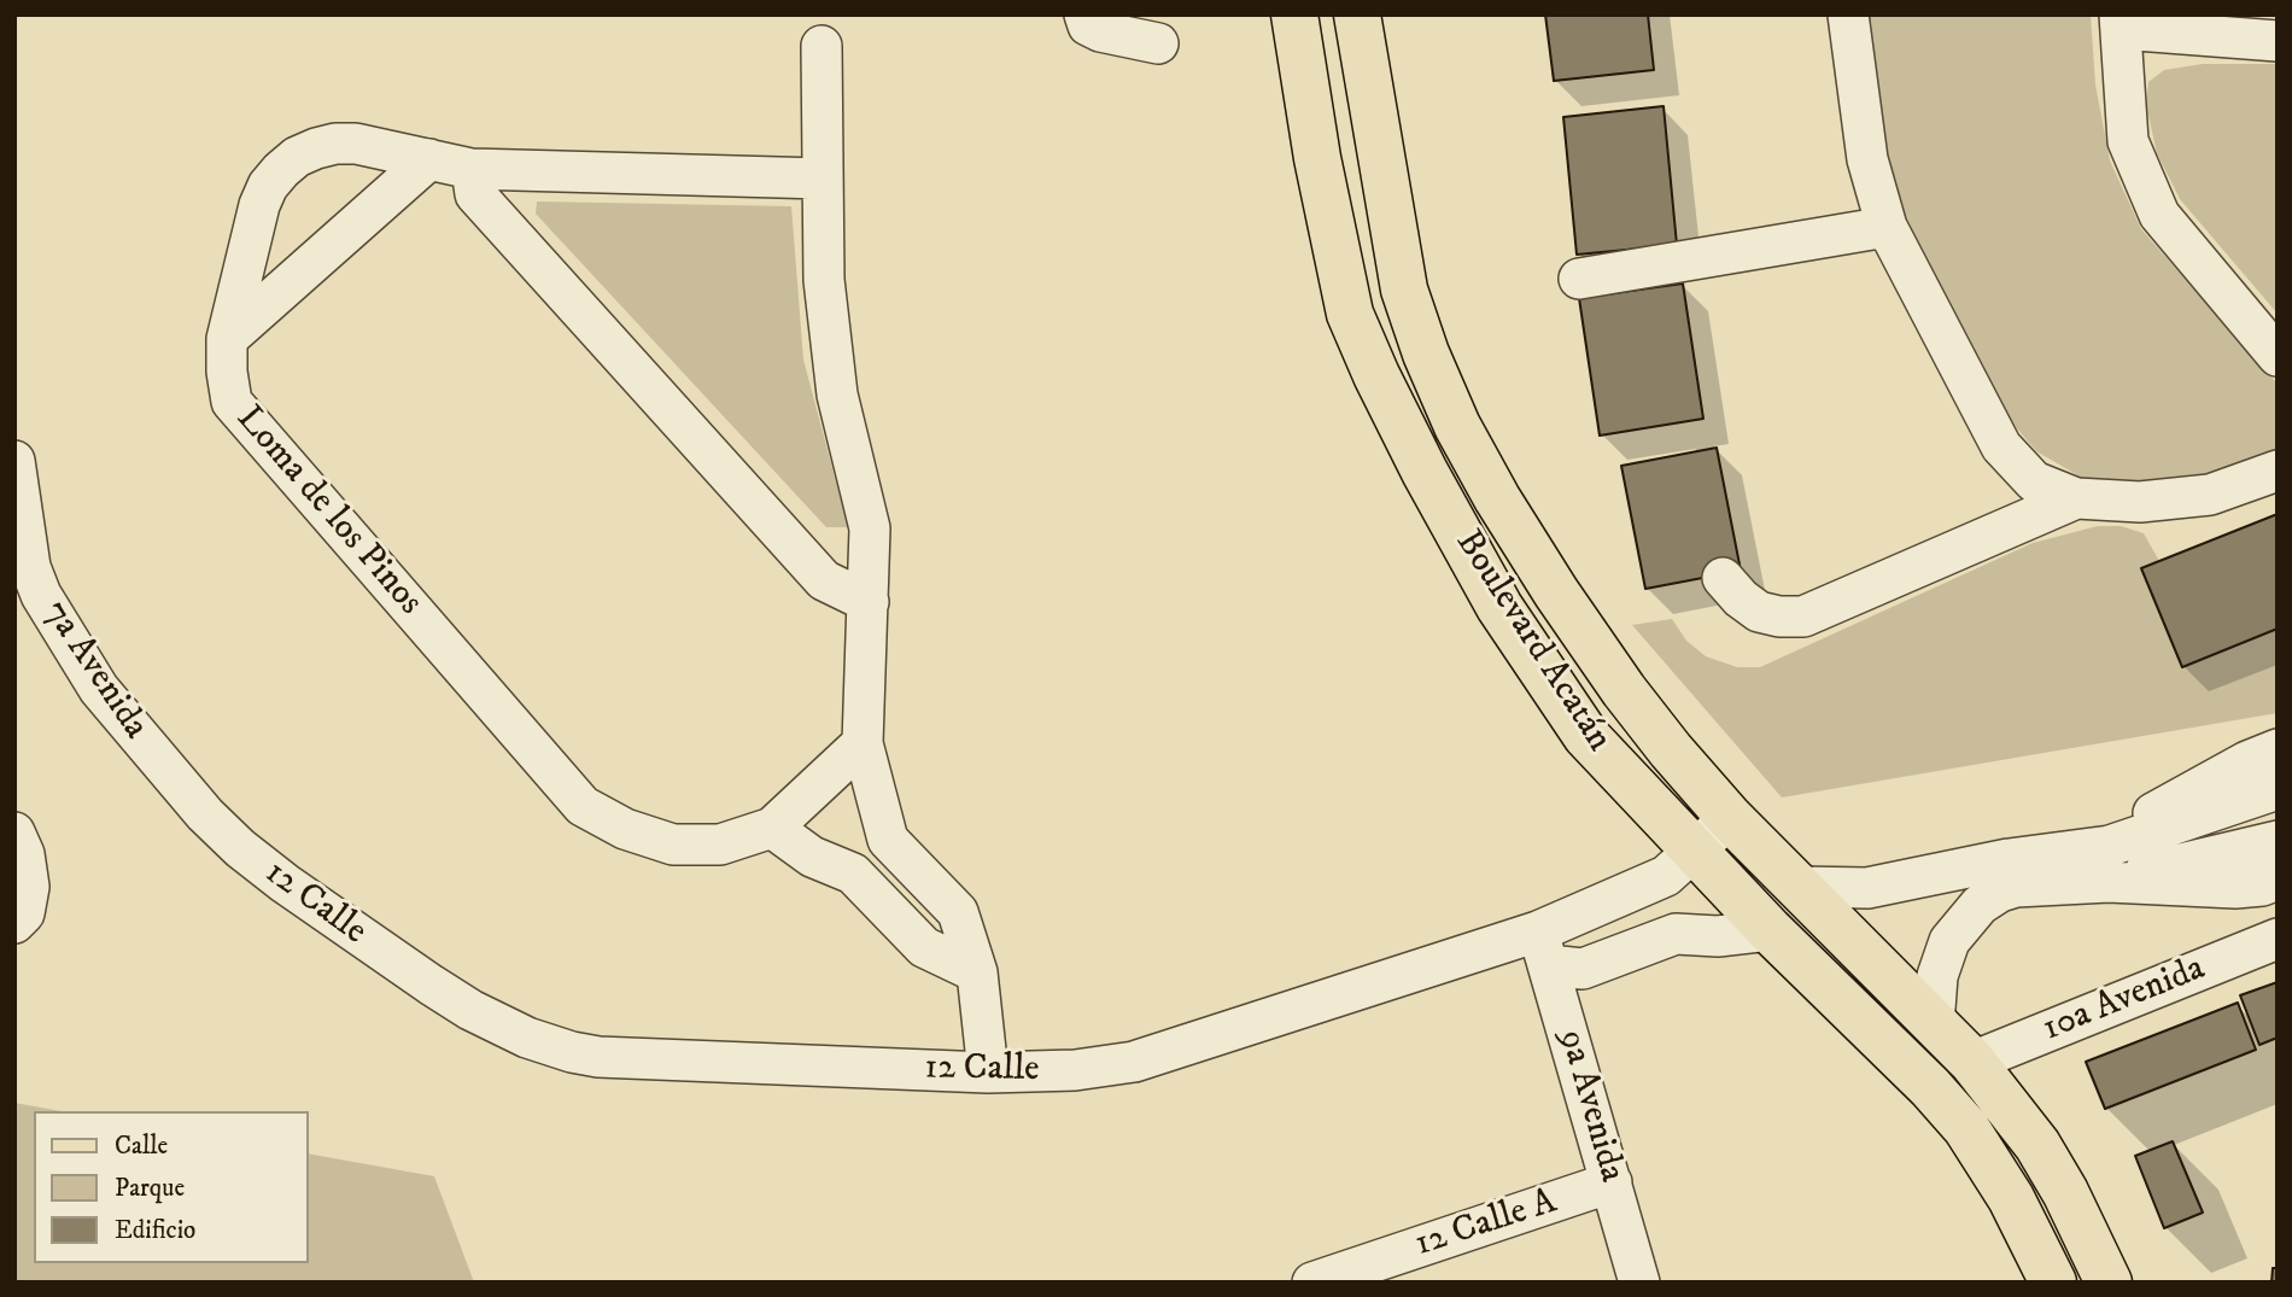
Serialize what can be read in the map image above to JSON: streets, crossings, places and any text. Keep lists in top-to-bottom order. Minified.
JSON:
{"streets":{"main road":["Boulevard Acatán"],"street":["Loma de los Pinos","7a Avenida","12 Calle","10a Avenida","9a Avenida","12 Calle A"]},"crossings":[["Boulevard Acatán","12 Calle"],["Boulevard Acatán","10a Avenida"],["7a Avenida","12 Calle"],["12 Calle","9a Avenida"],["9a Avenida","12 Calle A"]],"legend":["Calle","Parque","Edificio"]}
